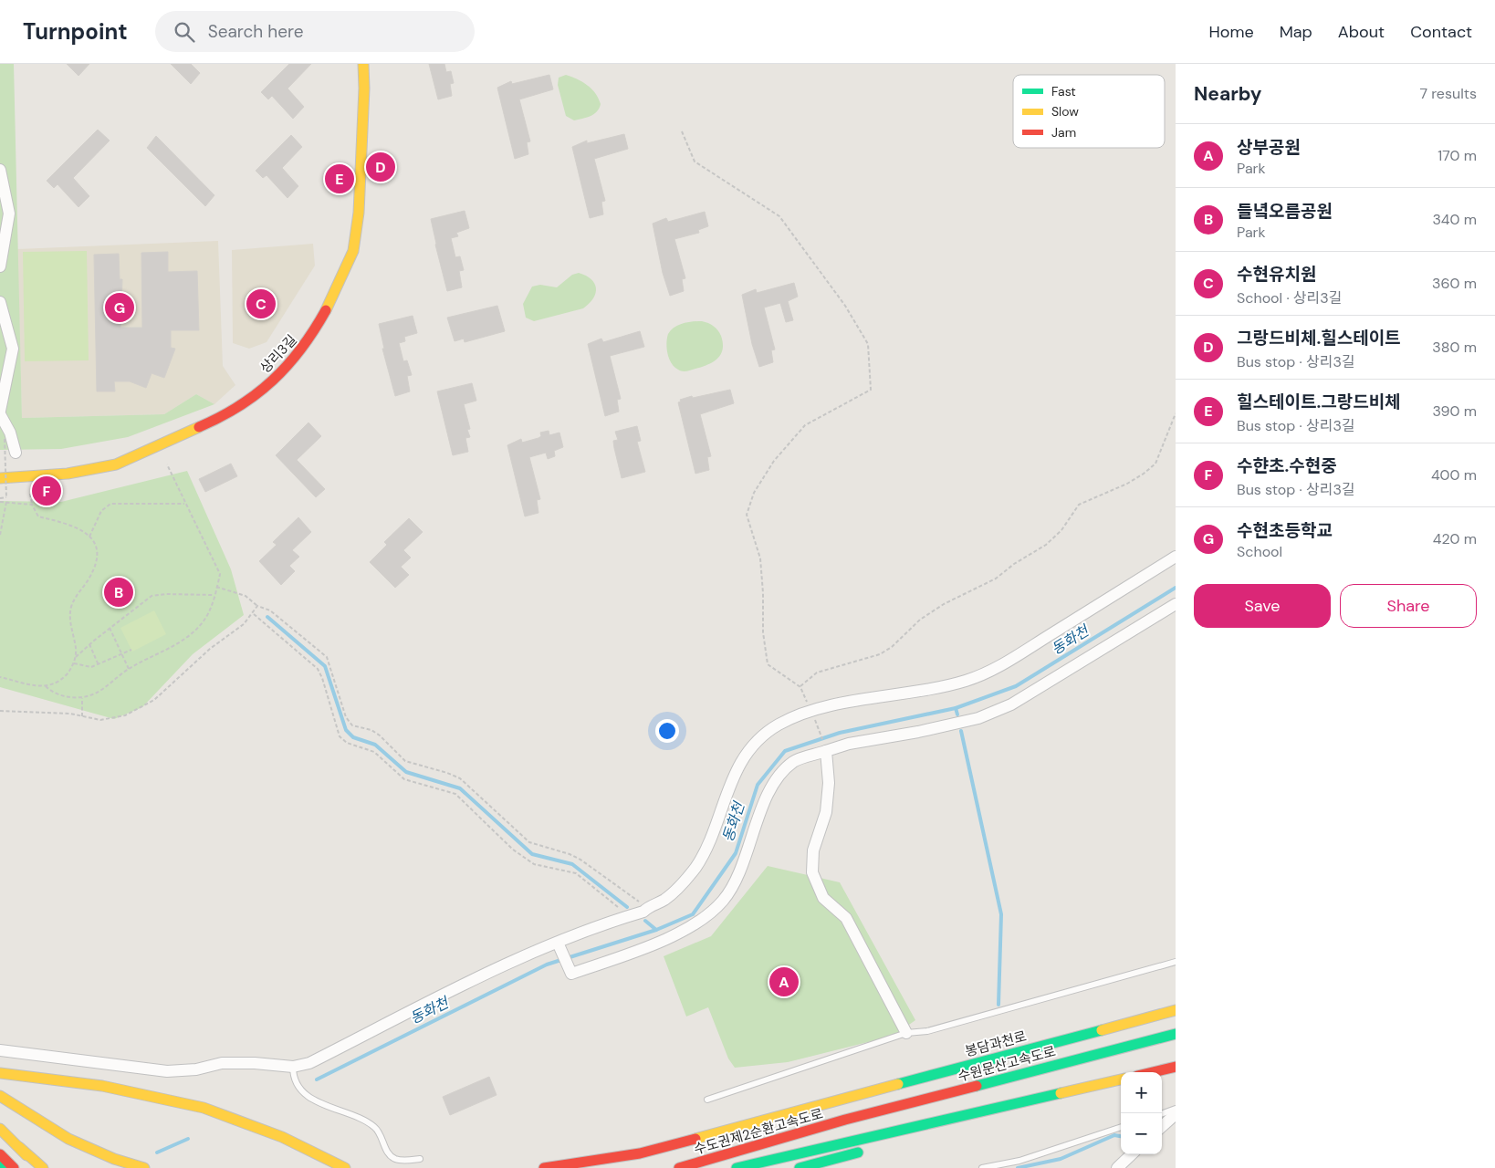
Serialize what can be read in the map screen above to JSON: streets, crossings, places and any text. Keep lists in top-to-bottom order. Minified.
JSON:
{"streets":{"main road":["상리3길","봉담과천로","수원문산고속도로","수도권제2순환고속도로"]},"crossings":[["수원문산고속도로","수도권제2순환고속도로"]],"water":["동화천"],"legend":["Fast","Slow","Jam"],"page":{"header":"Turnpoint","search":"Search here","nav":["Home","Map","About","Contact"],"heading":["Nearby","7 results"],"list":[{"mark":"A","name":"상부공원","note":"Park","value":"170 m"},{"mark":"B","name":"들녘오름공원","note":"Park","value":"340 m"},{"mark":"C","name":"수현유치원","note":"School · 상리3길","value":"360 m"},{"mark":"D","name":"그랑드비체.힐스테이트","note":"Bus stop · 상리3길","value":"380 m"},{"mark":"E","name":"힐스테이트.그랑드비체","note":"Bus stop · 상리3길","value":"390 m"},{"mark":"F","name":"수햔초.수현중","note":"Bus stop · 상리3길","value":"400 m"},{"mark":"G","name":"수현초등학교","note":"School","value":"420 m"}],"pins":["D","E","C","G","F","B","A"],"buttons":["Save","Share"],"map_buttons":["+","−"]}}
